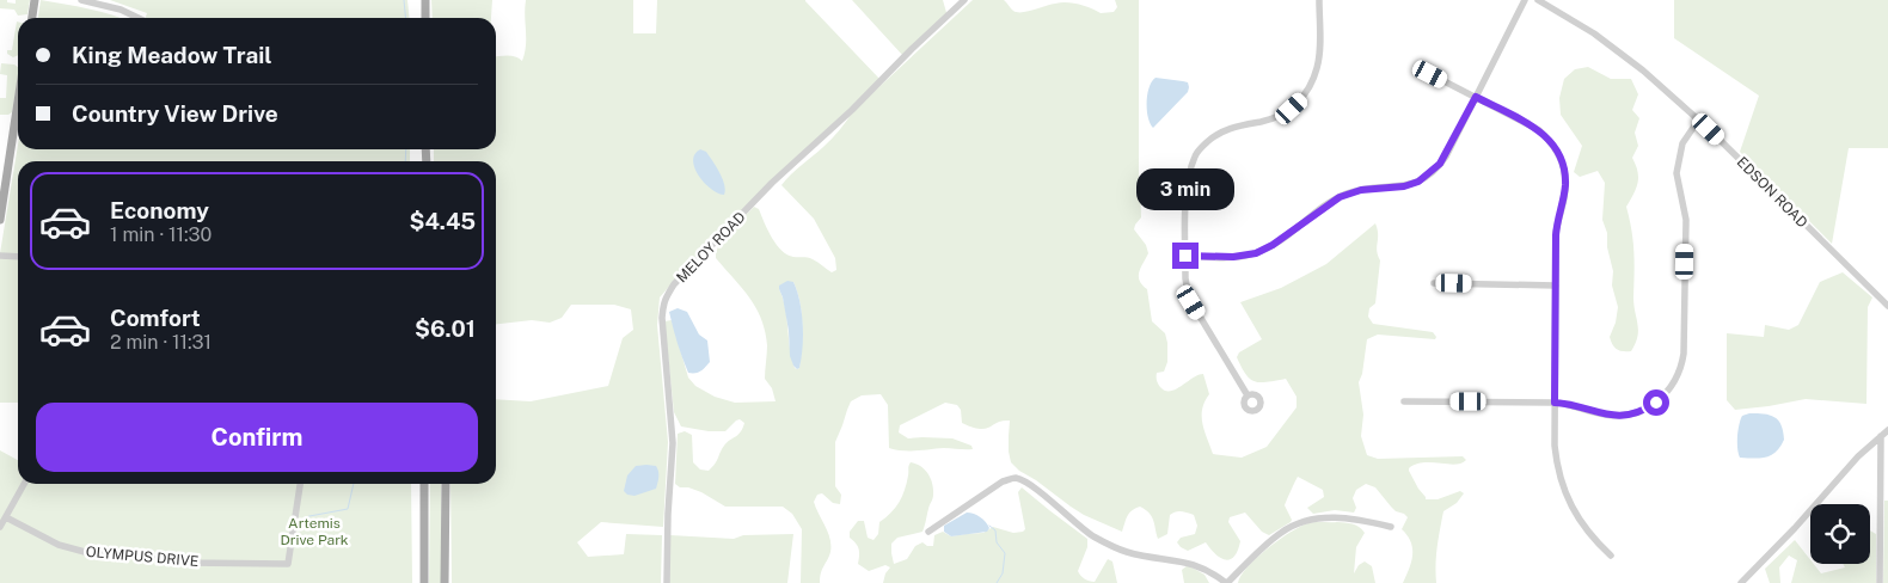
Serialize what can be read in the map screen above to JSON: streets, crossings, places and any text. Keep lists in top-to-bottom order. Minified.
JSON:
{"streets":{"street":["EDSON ROAD","MELOY ROAD","OLYMPUS DRIVE"]},"parks":["Artemis Drive Park"],"page":{"banner":["King Meadow Trail","Country View Drive"],"bubble":"3 min","list":[{"name":"Economy","note":"1 min · 11:30","value":"$4.45"},{"name":"Comfort","note":"2 min · 11:31","value":"$6.01"}],"buttons":"Confirm"}}
